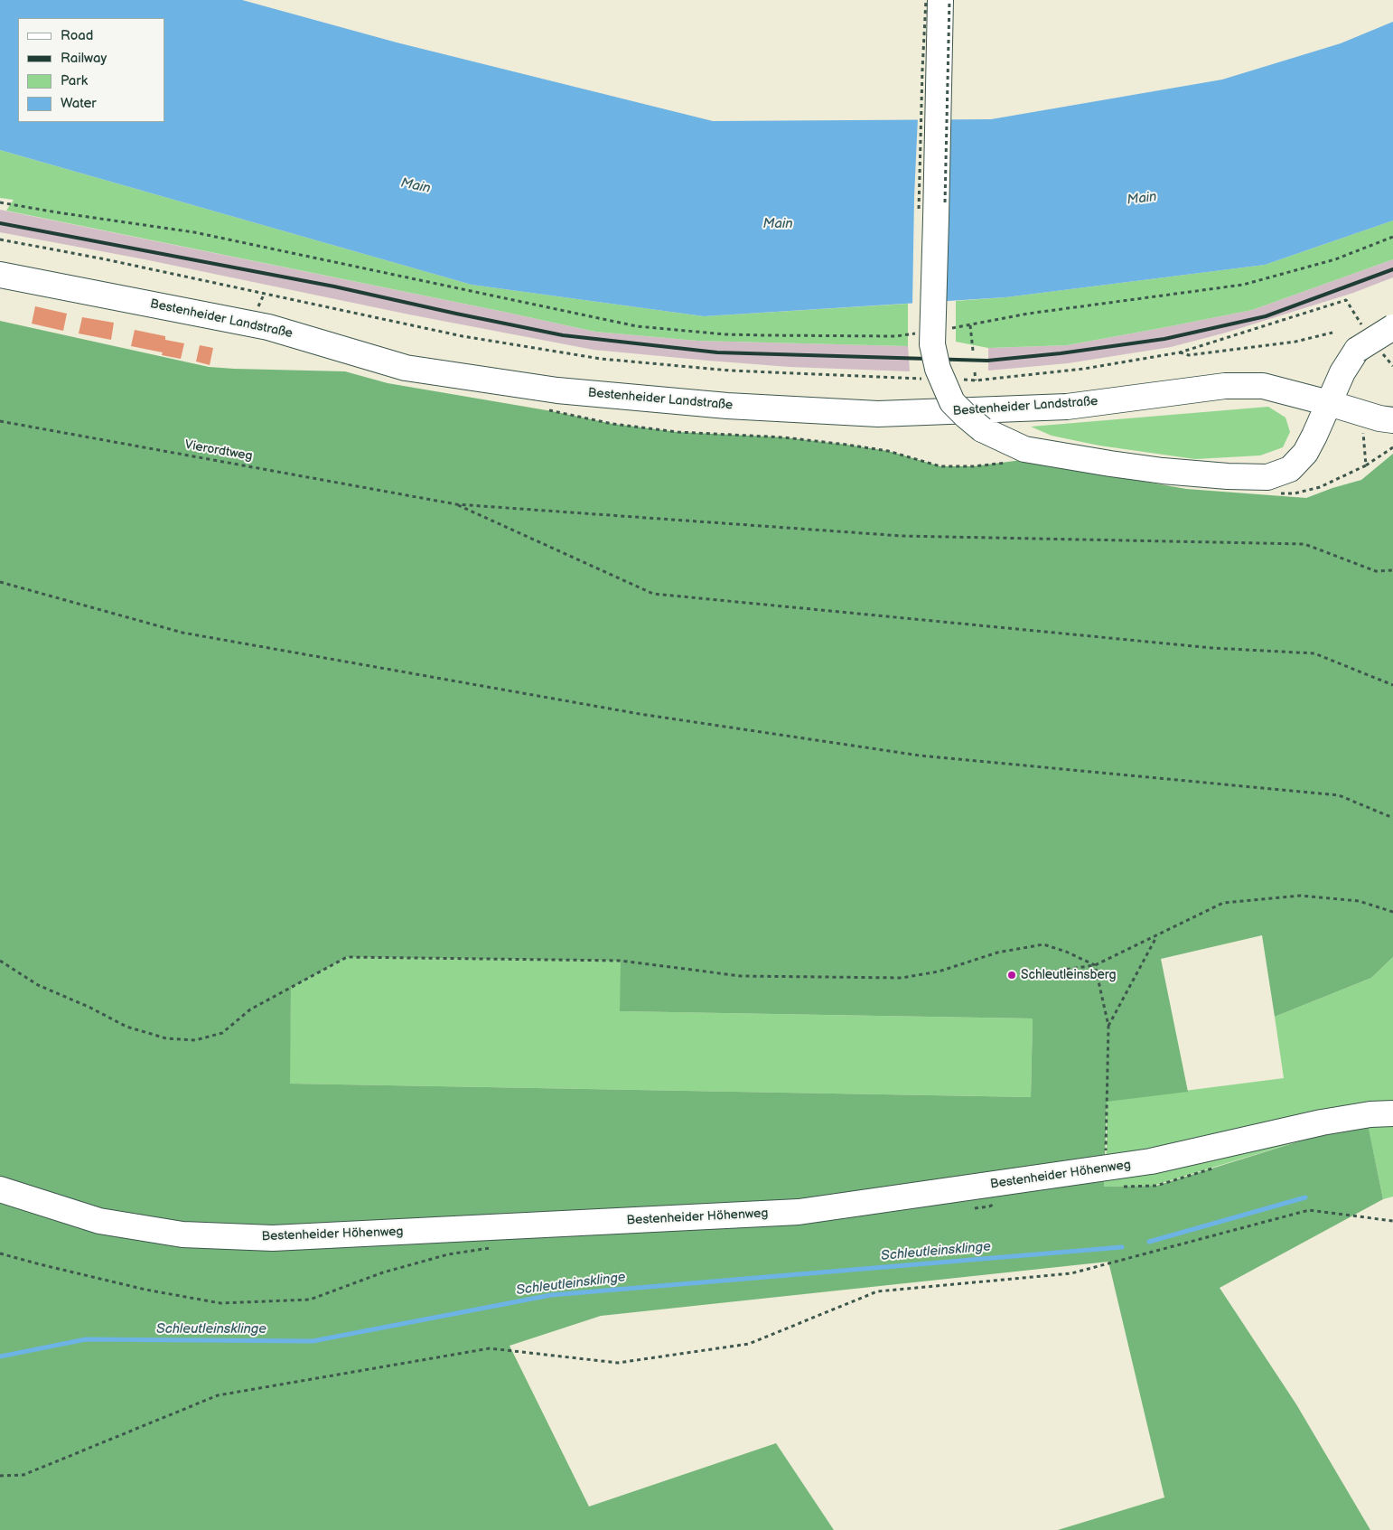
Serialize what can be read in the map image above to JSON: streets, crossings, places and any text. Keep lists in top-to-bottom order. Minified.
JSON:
{"streets":{"main road":["Bestenheider Landstraße","Bestenheider Höhenweg"],"path":["Vierordtweg"]},"water":["Main","Schleutleinsklinge"],"places":["Schleutleinsberg"],"legend":["Road","Railway","Park","Water"]}
